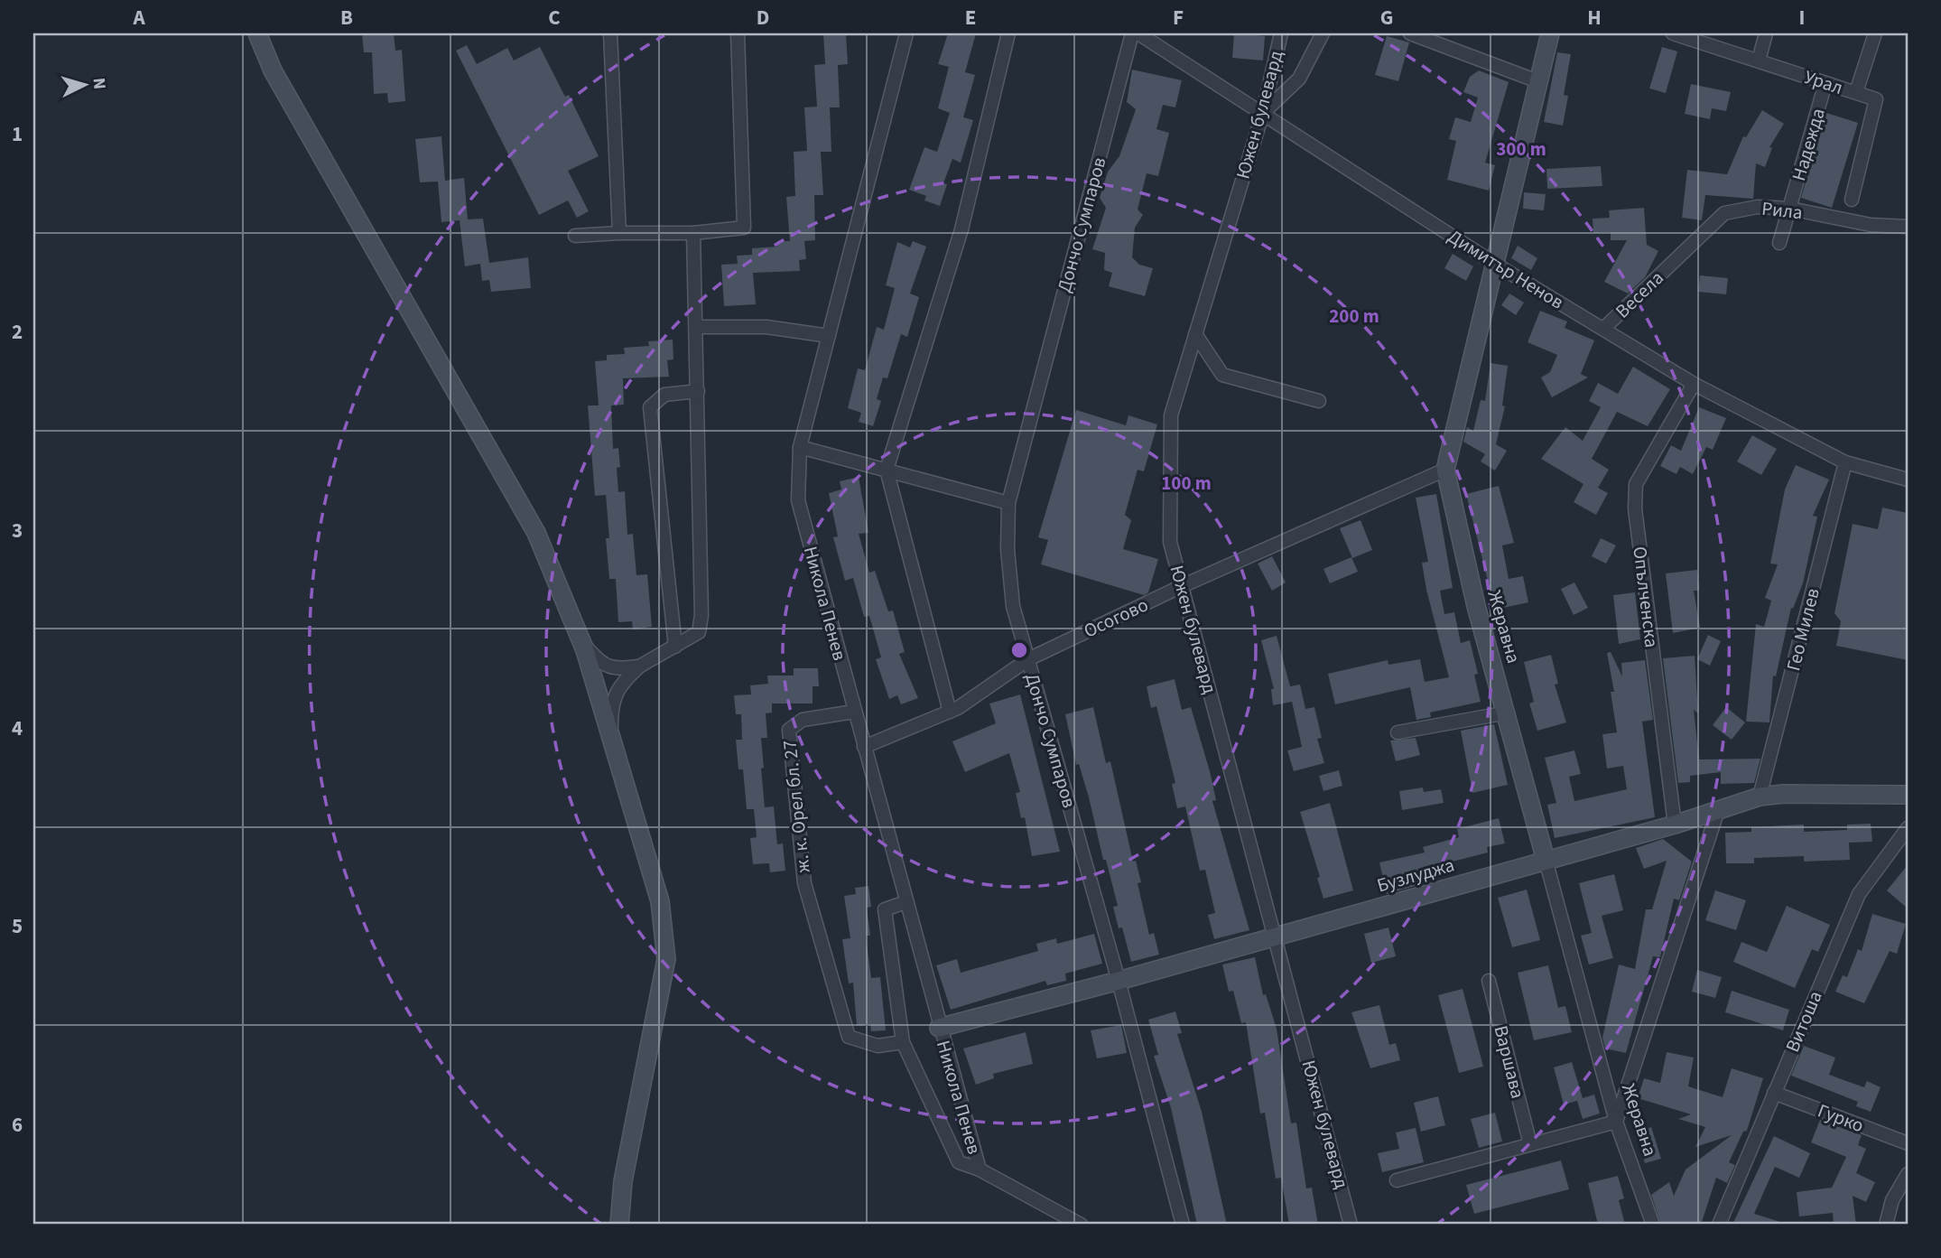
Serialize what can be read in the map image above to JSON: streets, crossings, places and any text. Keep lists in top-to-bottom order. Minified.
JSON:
{"streets":{"street":["Урал","Южен булевард","Надежда","Рила","Дончо Сумпаров","Димитър Ненов","Весела","Опълченска","Никола Пенев","Осогово","Жеравна","Гео Милев","ж. к. Орел бл. 27","Бузлуджа","Витоша","Варшава","Гурко"]},"crossings":[["Урал","Надежда"],["Южен булевард","Димитър Ненов"],["Южен булевард","Осогово"],["Южен булевард","Бузлуджа"],["Надежда","Рила"],["Рила","Весела"],["Дончо Сумпаров","Осогово"],["Дончо Сумпаров","Бузлуджа"],["Димитър Ненов","Весела"],["Димитър Ненов","Опълченска"],["Димитър Ненов","Жеравна"],["Димитър Ненов","Гео Милев"],["Опълченска","Бузлуджа"],["Никола Пенев","Осогово"],["Никола Пенев","ж. к. Орел бл. 27"],["Никола Пенев","Бузлуджа"],["Осогово","Жеравна"],["Жеравна","Бузлуджа"],["Гео Милев","Бузлуджа"],["Витоша","Гурко"]],"north":"right","grid":{"columns":["A","B","C","D","E","F","G","H","I"],"rows":["1","2","3","4","5","6"]},"rings":["300 m","200 m","100 m"]}
